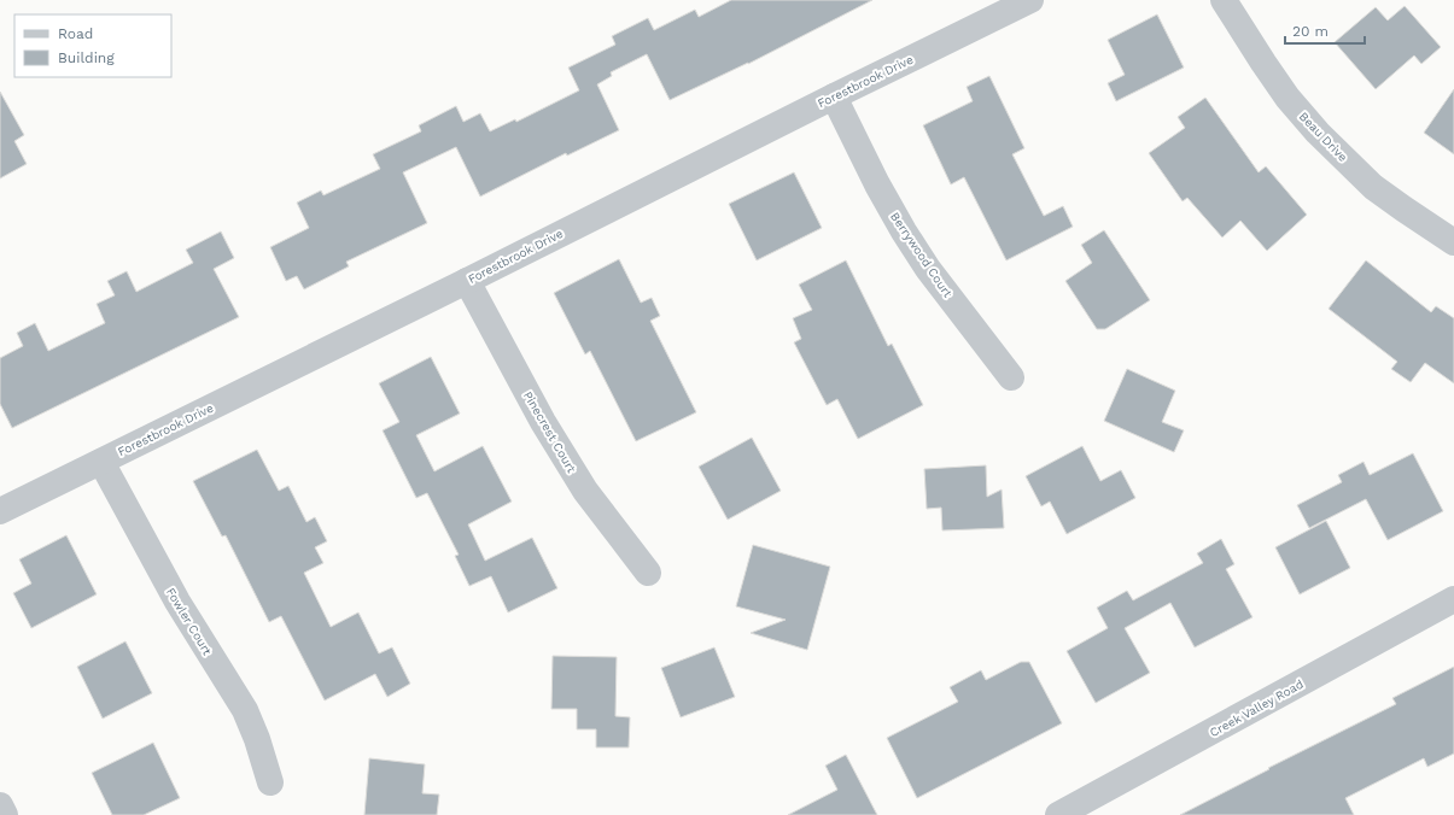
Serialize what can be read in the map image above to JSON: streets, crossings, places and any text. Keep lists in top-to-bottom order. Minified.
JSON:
{"streets":{"street":["Forestbrook Drive","Beau Drive","Berrywood Court","Pinecrest Court","Fowler Court","Creek Valley Road"]},"crossings":[["Forestbrook Drive","Berrywood Court"],["Forestbrook Drive","Pinecrest Court"],["Forestbrook Drive","Fowler Court"]],"legend":["Road","Building"],"scale_bar":"20 m"}
